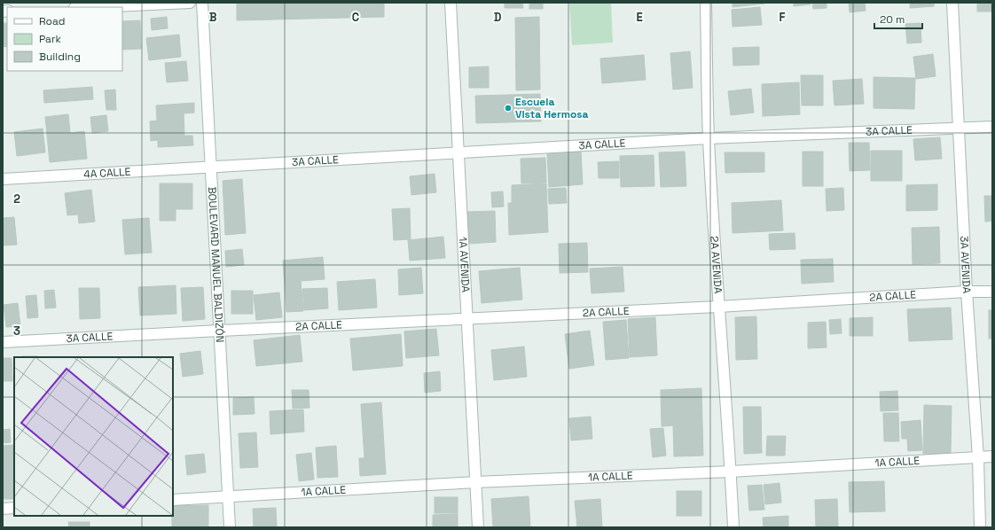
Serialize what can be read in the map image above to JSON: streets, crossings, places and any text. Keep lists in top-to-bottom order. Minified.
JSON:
{"streets":{"street":["3A CALLE","4A CALLE","BOULEVARD MANUEL BALDIZÓN","1A AVENIDA","2A AVENIDA","3A AVENIDA","2A CALLE","1A CALLE"]},"crossings":[["3A CALLE","4A CALLE"],["3A CALLE","BOULEVARD MANUEL BALDIZÓN"],["3A CALLE","1A AVENIDA"],["3A CALLE","2A AVENIDA"],["3A CALLE","3A AVENIDA"],["3A CALLE","2A CALLE"],["4A CALLE","BOULEVARD MANUEL BALDIZÓN"],["BOULEVARD MANUEL BALDIZÓN","2A CALLE"],["BOULEVARD MANUEL BALDIZÓN","1A CALLE"],["1A AVENIDA","2A CALLE"],["1A AVENIDA","1A CALLE"],["2A AVENIDA","2A CALLE"],["2A AVENIDA","1A CALLE"],["3A AVENIDA","2A CALLE"],["3A AVENIDA","1A CALLE"]],"places":["Escuela Vista Hermosa"],"legend":["Road","Park","Building"],"scale_bar":"20 m","grid":{"columns":["B","C","D","E","F"],"rows":["2","3"]}}
